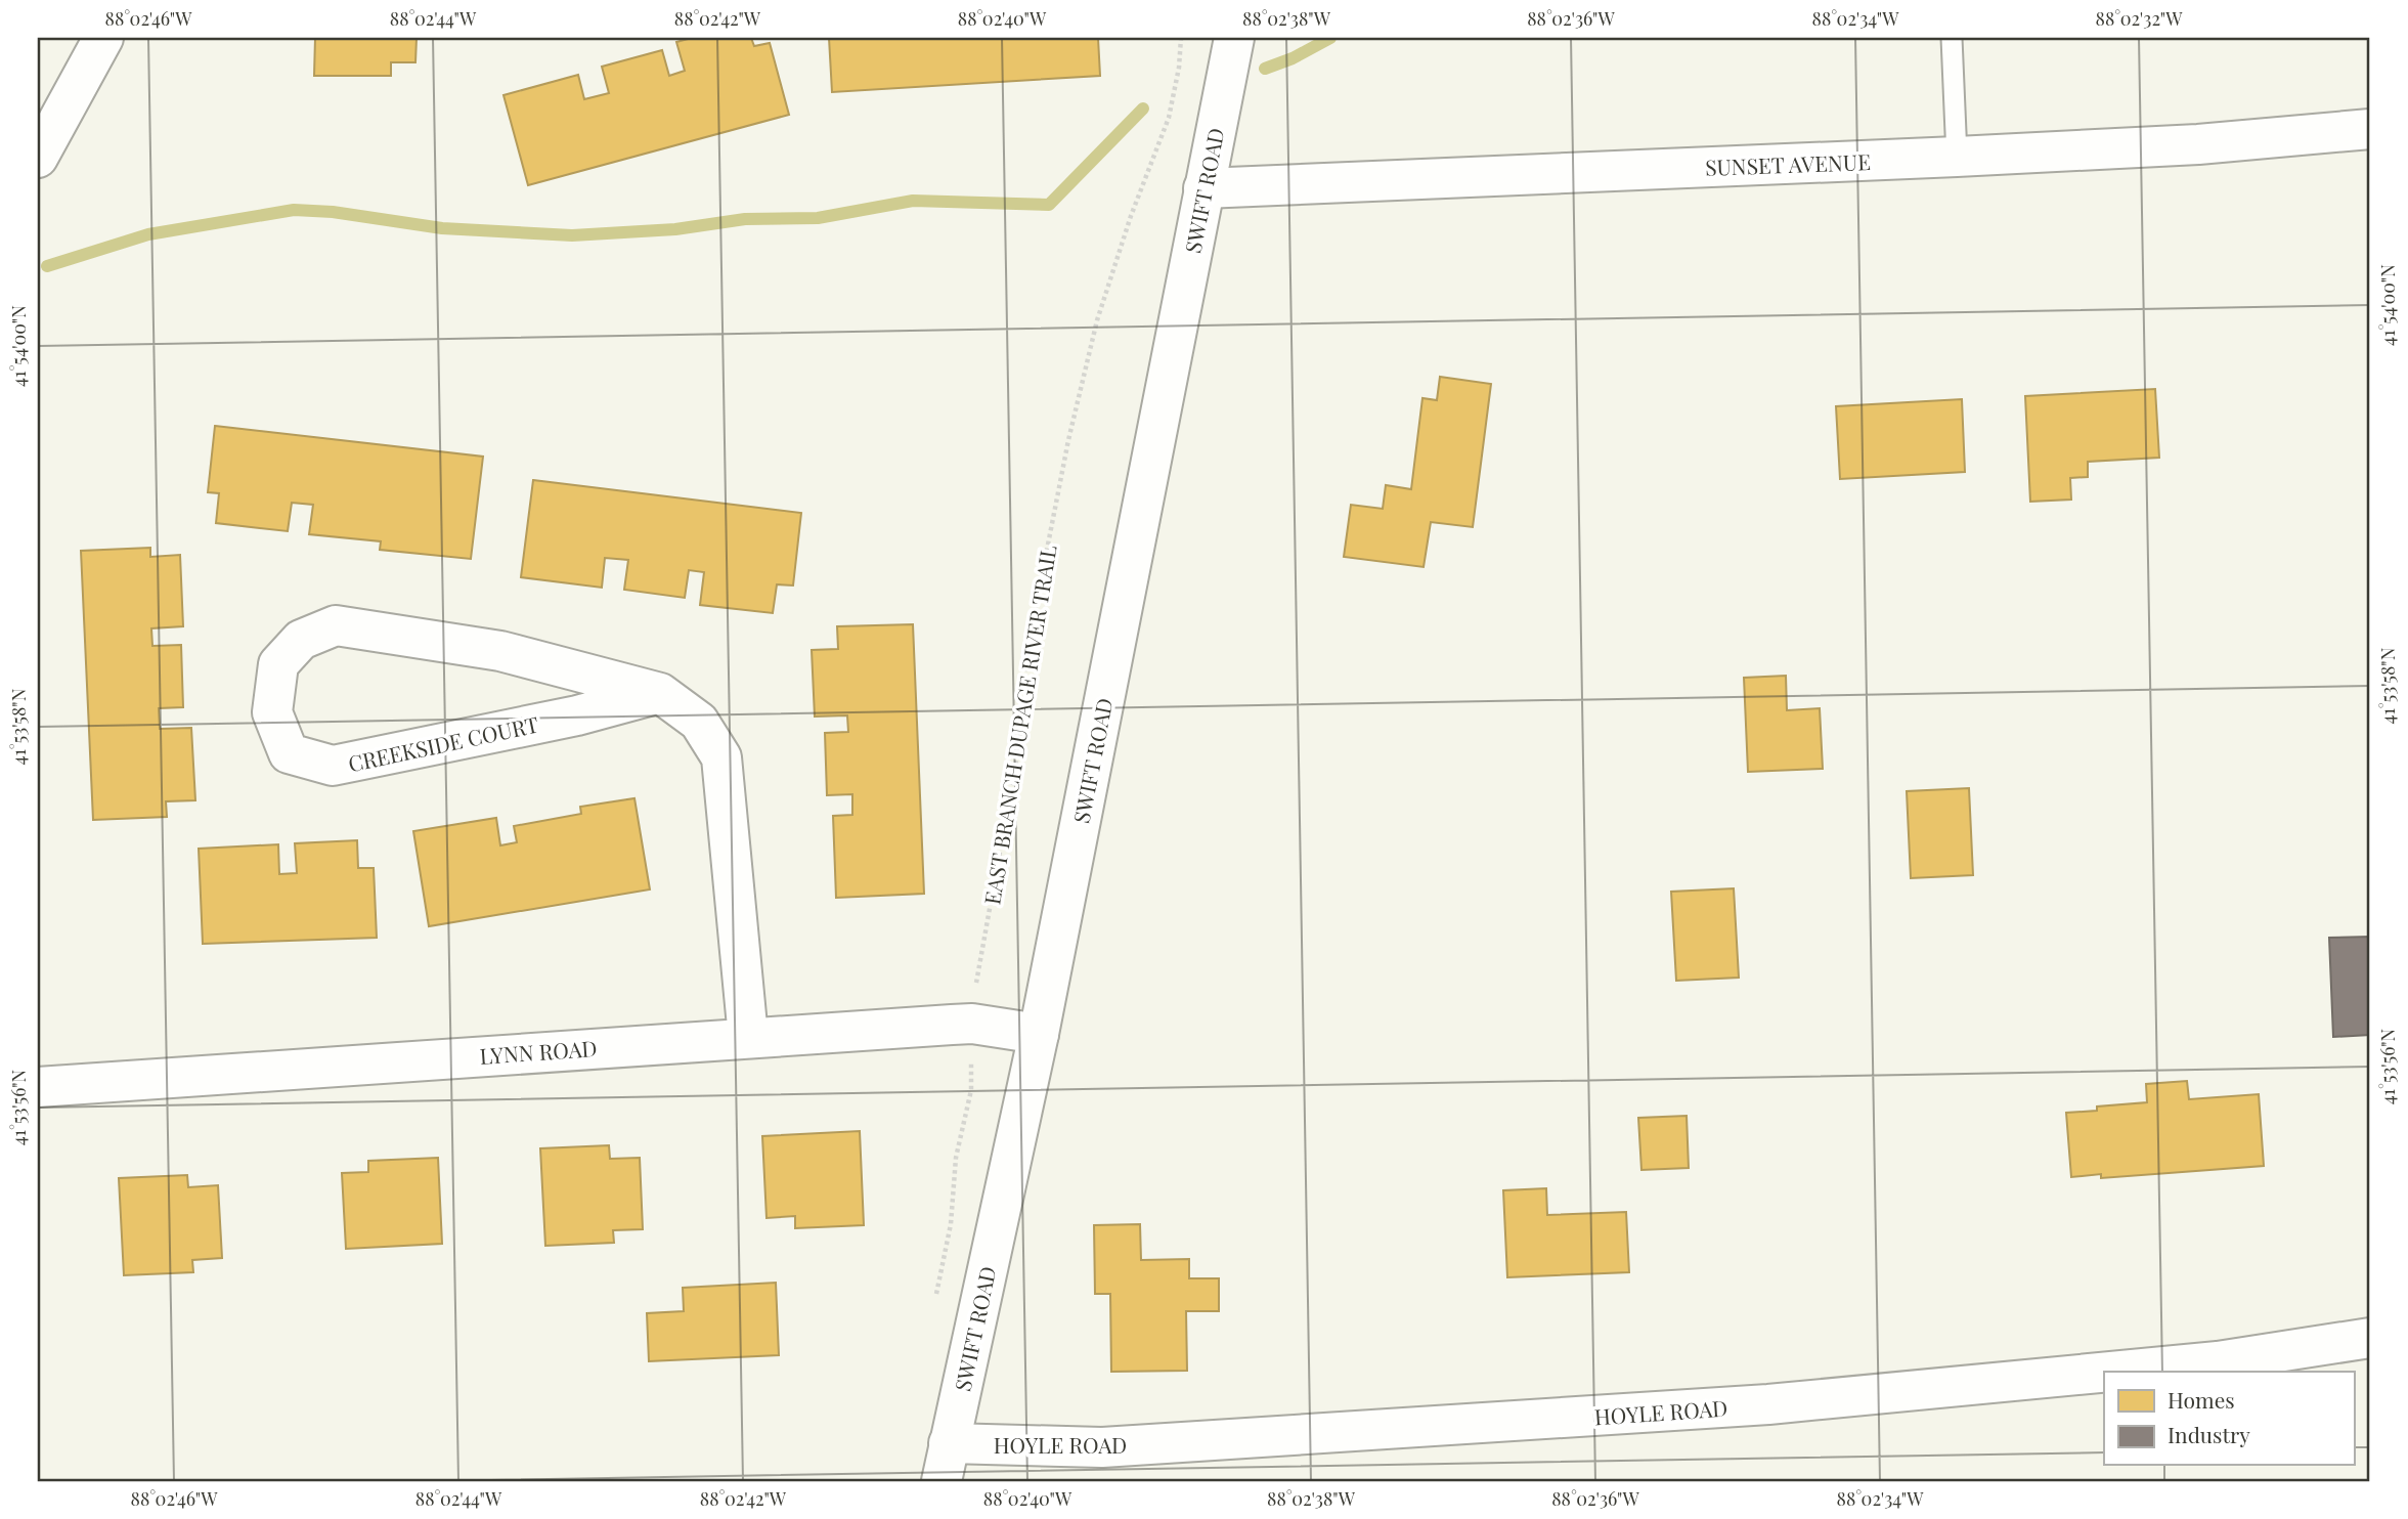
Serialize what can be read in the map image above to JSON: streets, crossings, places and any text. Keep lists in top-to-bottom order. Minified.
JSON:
{"streets":{"street":["SUNSET AVENUE","SWIFT ROAD","CREEKSIDE COURT","LYNN ROAD","HOYLE ROAD"],"path":["EAST BRANCH DUPAGE RIVER TRAIL"]},"crossings":[["SUNSET AVENUE","SWIFT ROAD"],["SWIFT ROAD","LYNN ROAD"],["SWIFT ROAD","HOYLE ROAD"],["CREEKSIDE COURT","LYNN ROAD"]],"legend":["Homes","Industry"],"coordinates":["88°02'46\"W","88°02'44\"W","88°02'42\"W","88°02'40\"W","88°02'38\"W","88°02'36\"W","88°02'34\"W","88°02'32\"W","41°54'00\"N","41°53'58\"N","41°53'56\"N"]}
